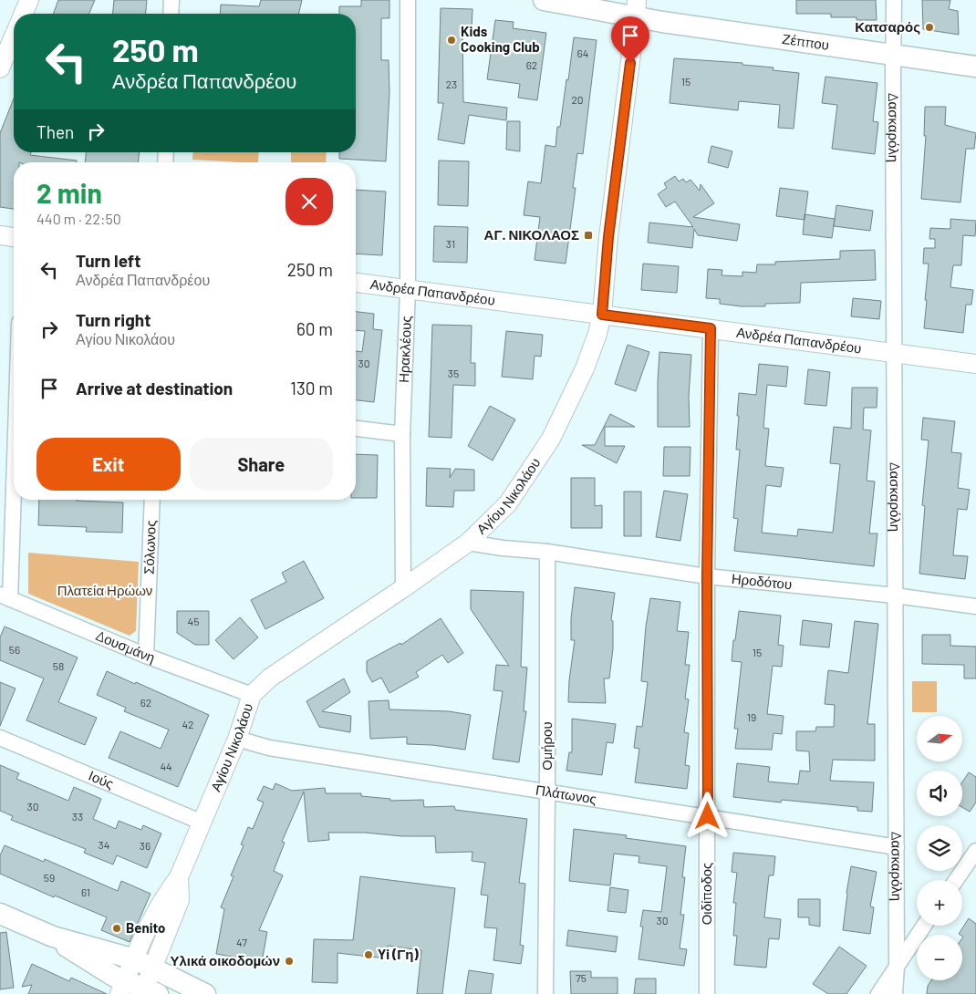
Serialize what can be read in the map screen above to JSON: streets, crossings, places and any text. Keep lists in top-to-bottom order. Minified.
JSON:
{"streets":{"main road":["Ζέππου"],"street":["Δασκαρόλη","Ανδρέα Παπανδρέου","Ηρακλέους","Αγίου Νικολάου","Σόλωνος","Ηροδότου","Δουσμάνη","Ομήρου","Ιούς","Πλάτωνος","Οιδίποδος"]},"crossings":[["Ζέππου","Δασκαρόλη"],["Ζέππου","Αγίου Νικολάου"],["Δασκαρόλη","Ανδρέα Παπανδρέου"],["Δασκαρόλη","Ηροδότου"],["Δασκαρόλη","Πλάτωνος"],["Ανδρέα Παπανδρέου","Ηρακλέους"],["Ανδρέα Παπανδρέου","Αγίου Νικολάου"],["Ανδρέα Παπανδρέου","Οιδίποδος"],["Ηρακλέους","Αγίου Νικολάου"],["Αγίου Νικολάου","Ηροδότου"],["Αγίου Νικολάου","Δουσμάνη"],["Αγίου Νικολάου","Ιούς"],["Αγίου Νικολάου","Πλάτωνος"],["Σόλωνος","Δουσμάνη"],["Ηροδότου","Ομήρου"],["Ηροδότου","Οιδίποδος"],["Ομήρου","Πλάτωνος"],["Πλάτωνος","Οιδίποδος"]],"parks":["Πλατεία Ηρώων"],"places":{"other":["Κατσαρός","Kids Cooking Club","Benito","Yi (Γη)","Υλικά οικοδομών"],"transit":["ΑΓ. ΝΙΚΟΛΑΟΣ"]},"house_numbers":["64","62","15","23","20","31","30","35","45","56","15","58","62","19","42","44","30","33","34","36","59","61","30","47","75"],"north":"right","page":{"turn":["250 m","Ανδρέα Παπανδρέου"],"then":"Then","heading":["2 min","440 m · 22:50"],"list":[{"name":"Turn left","note":"Ανδρέα Παπανδρέου","value":"250 m"},{"name":"Turn right","note":"Αγίου Νικολάου","value":"60 m"},{"name":"Arrive at destination","value":"130 m"}],"buttons":["Exit","Share"],"map_buttons":["+","−"]}}
